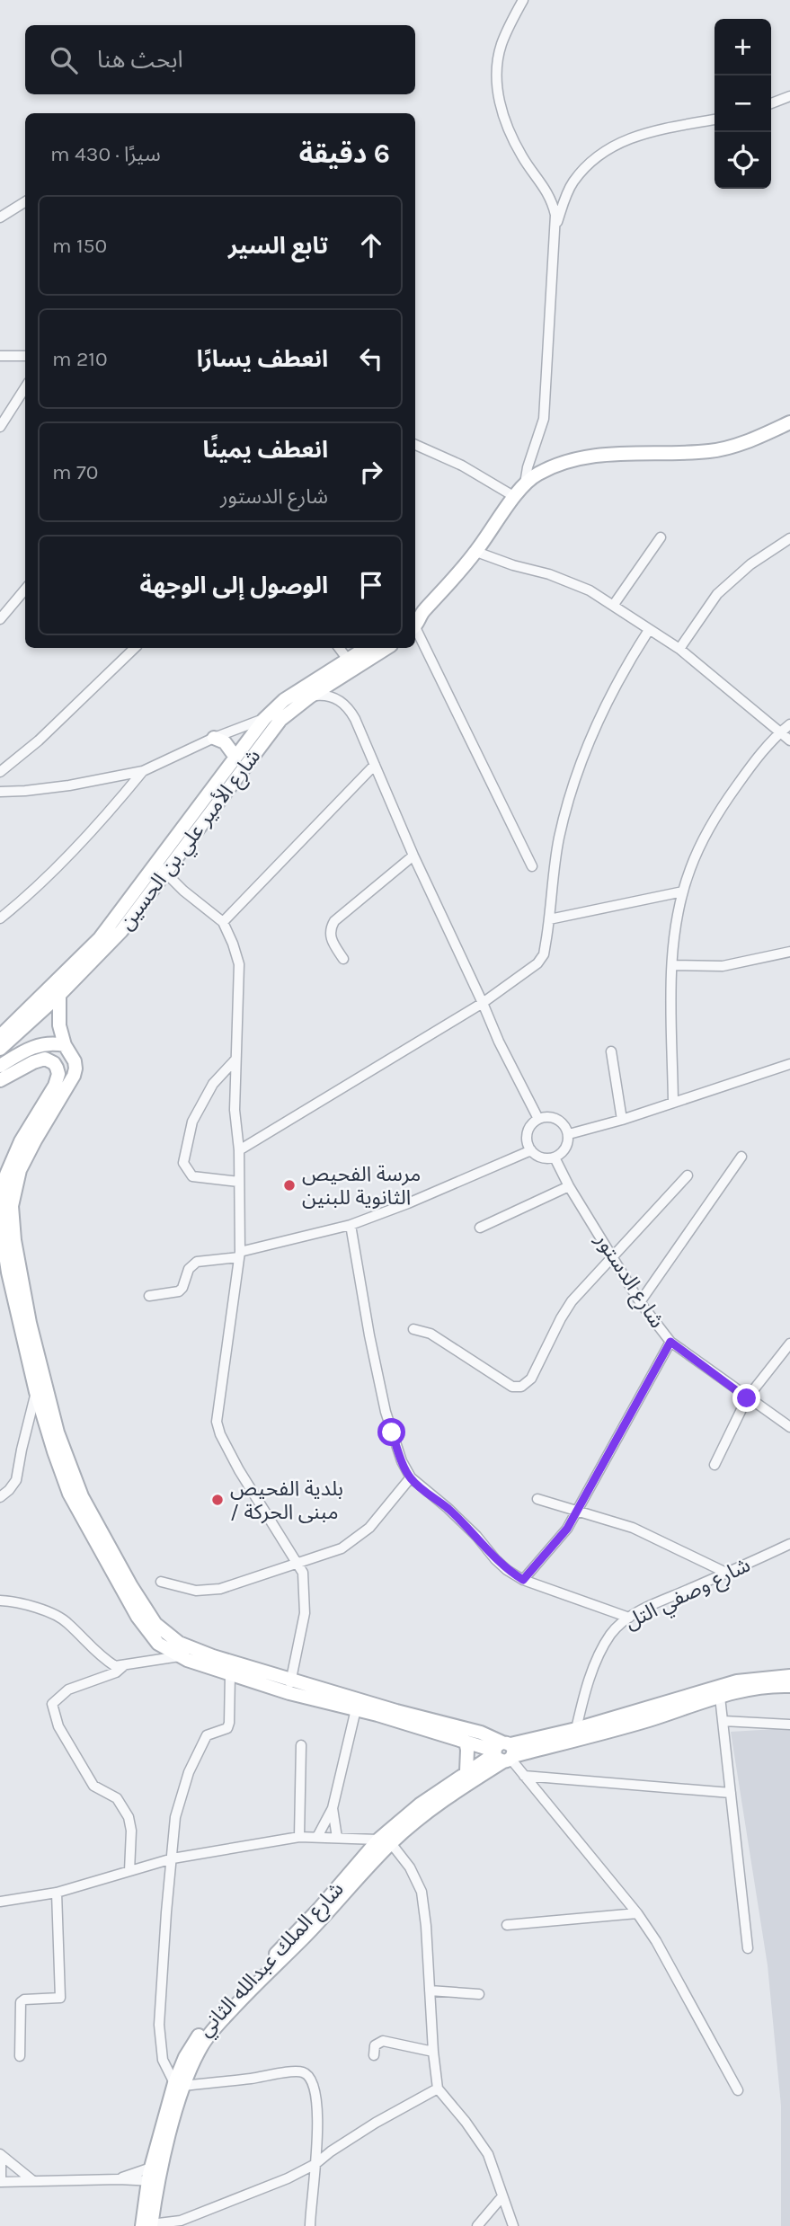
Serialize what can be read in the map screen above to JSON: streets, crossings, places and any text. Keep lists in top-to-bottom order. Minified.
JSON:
{"streets":{"street":["شارع الأمير علي بن الحسين","شارع الدستور","شارع وصفي التل","شارع الملك عبدالله الثاني"]},"crossings":[["شارع وصفي التل","شارع الملك عبدالله الثاني"]],"places":["مرسة الفحيص الثانوية للبنين","بلدية الفحيص / مبنى الحركة"],"page":{"map_buttons":["+","−"],"search":"ابحث هنا","heading":["6 دقيقة","سيرًا · 430 m"],"list":[["تابع السير","150 m"],["انعطف يسارًا","210 m"],["انعطف يمينًا","شارع الدستور","70 m"],"الوصول إلى الوجهة"]}}
